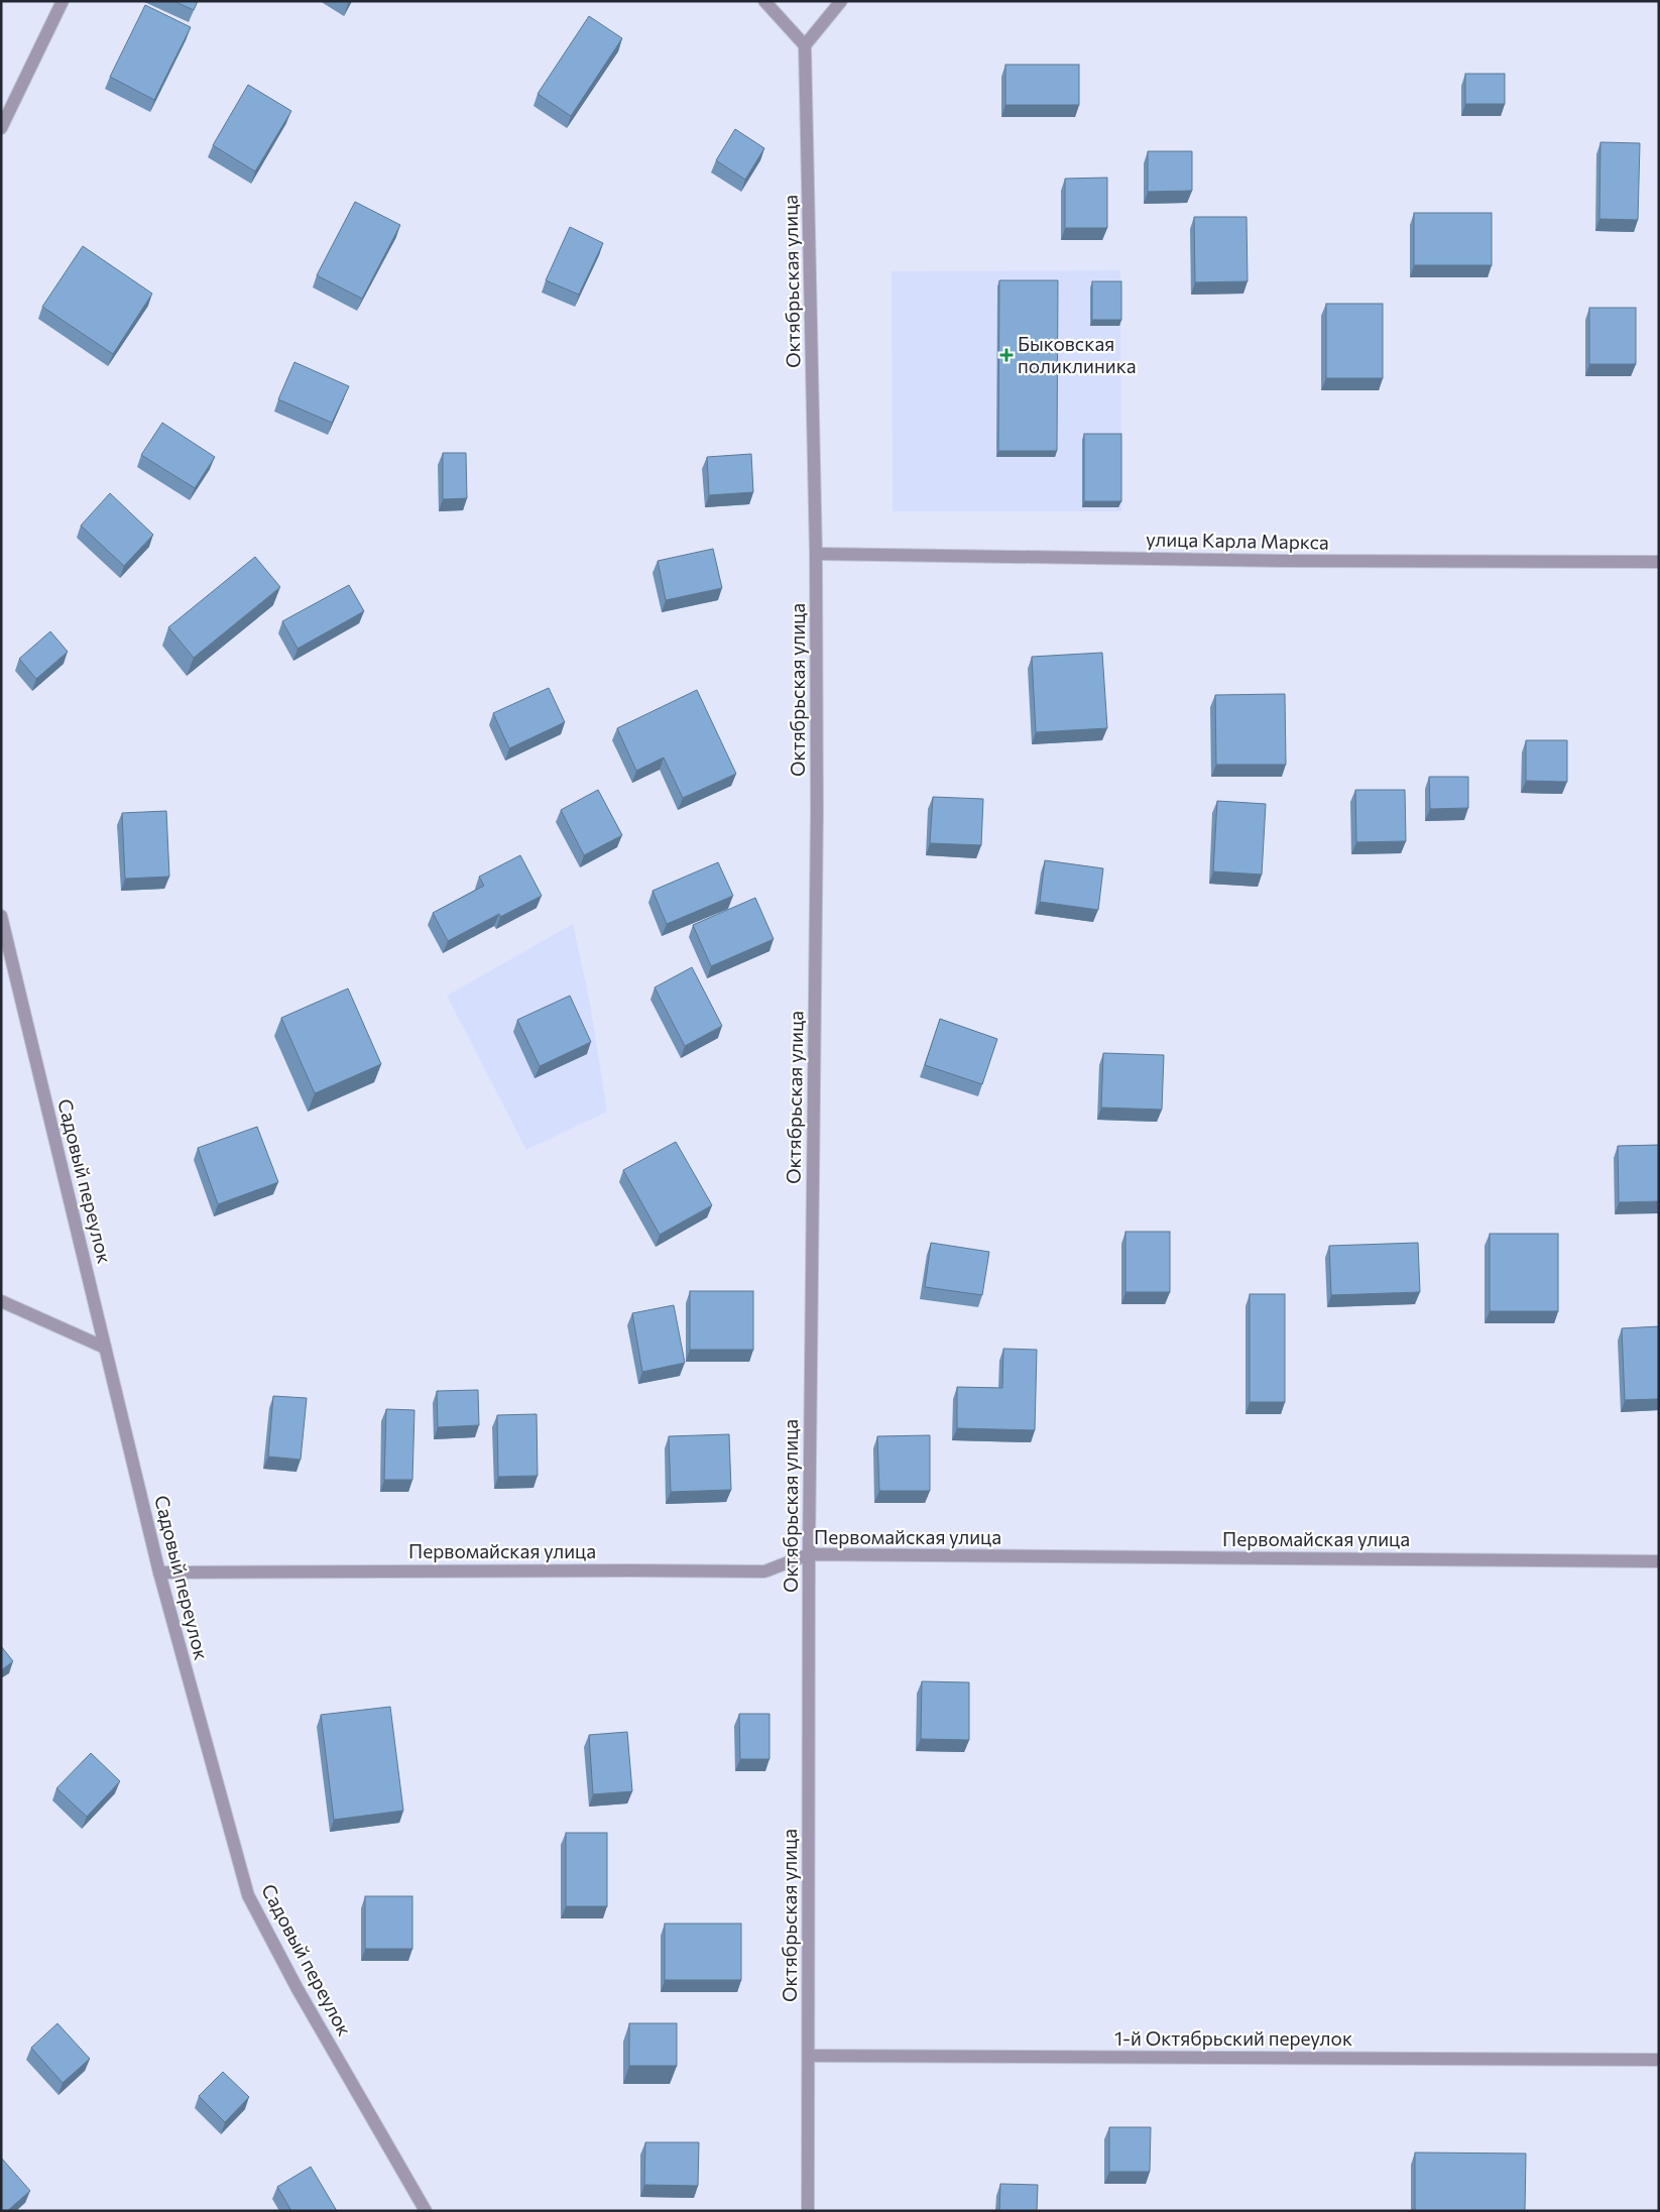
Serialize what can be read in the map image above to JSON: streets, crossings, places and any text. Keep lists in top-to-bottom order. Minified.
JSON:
{"streets":{"street":["Октябрьская улица","улица Карла Маркса","Садовый переулок","Первомайская улица","1-й Октябрьский переулок"]},"crossings":[["Октябрьская улица","улица Карла Маркса"],["Октябрьская улица","Первомайская улица"],["Октябрьская улица","1-й Октябрьский переулок"],["Садовый переулок","Первомайская улица"]],"places":{"health":["Быковская поликлиника"]}}
